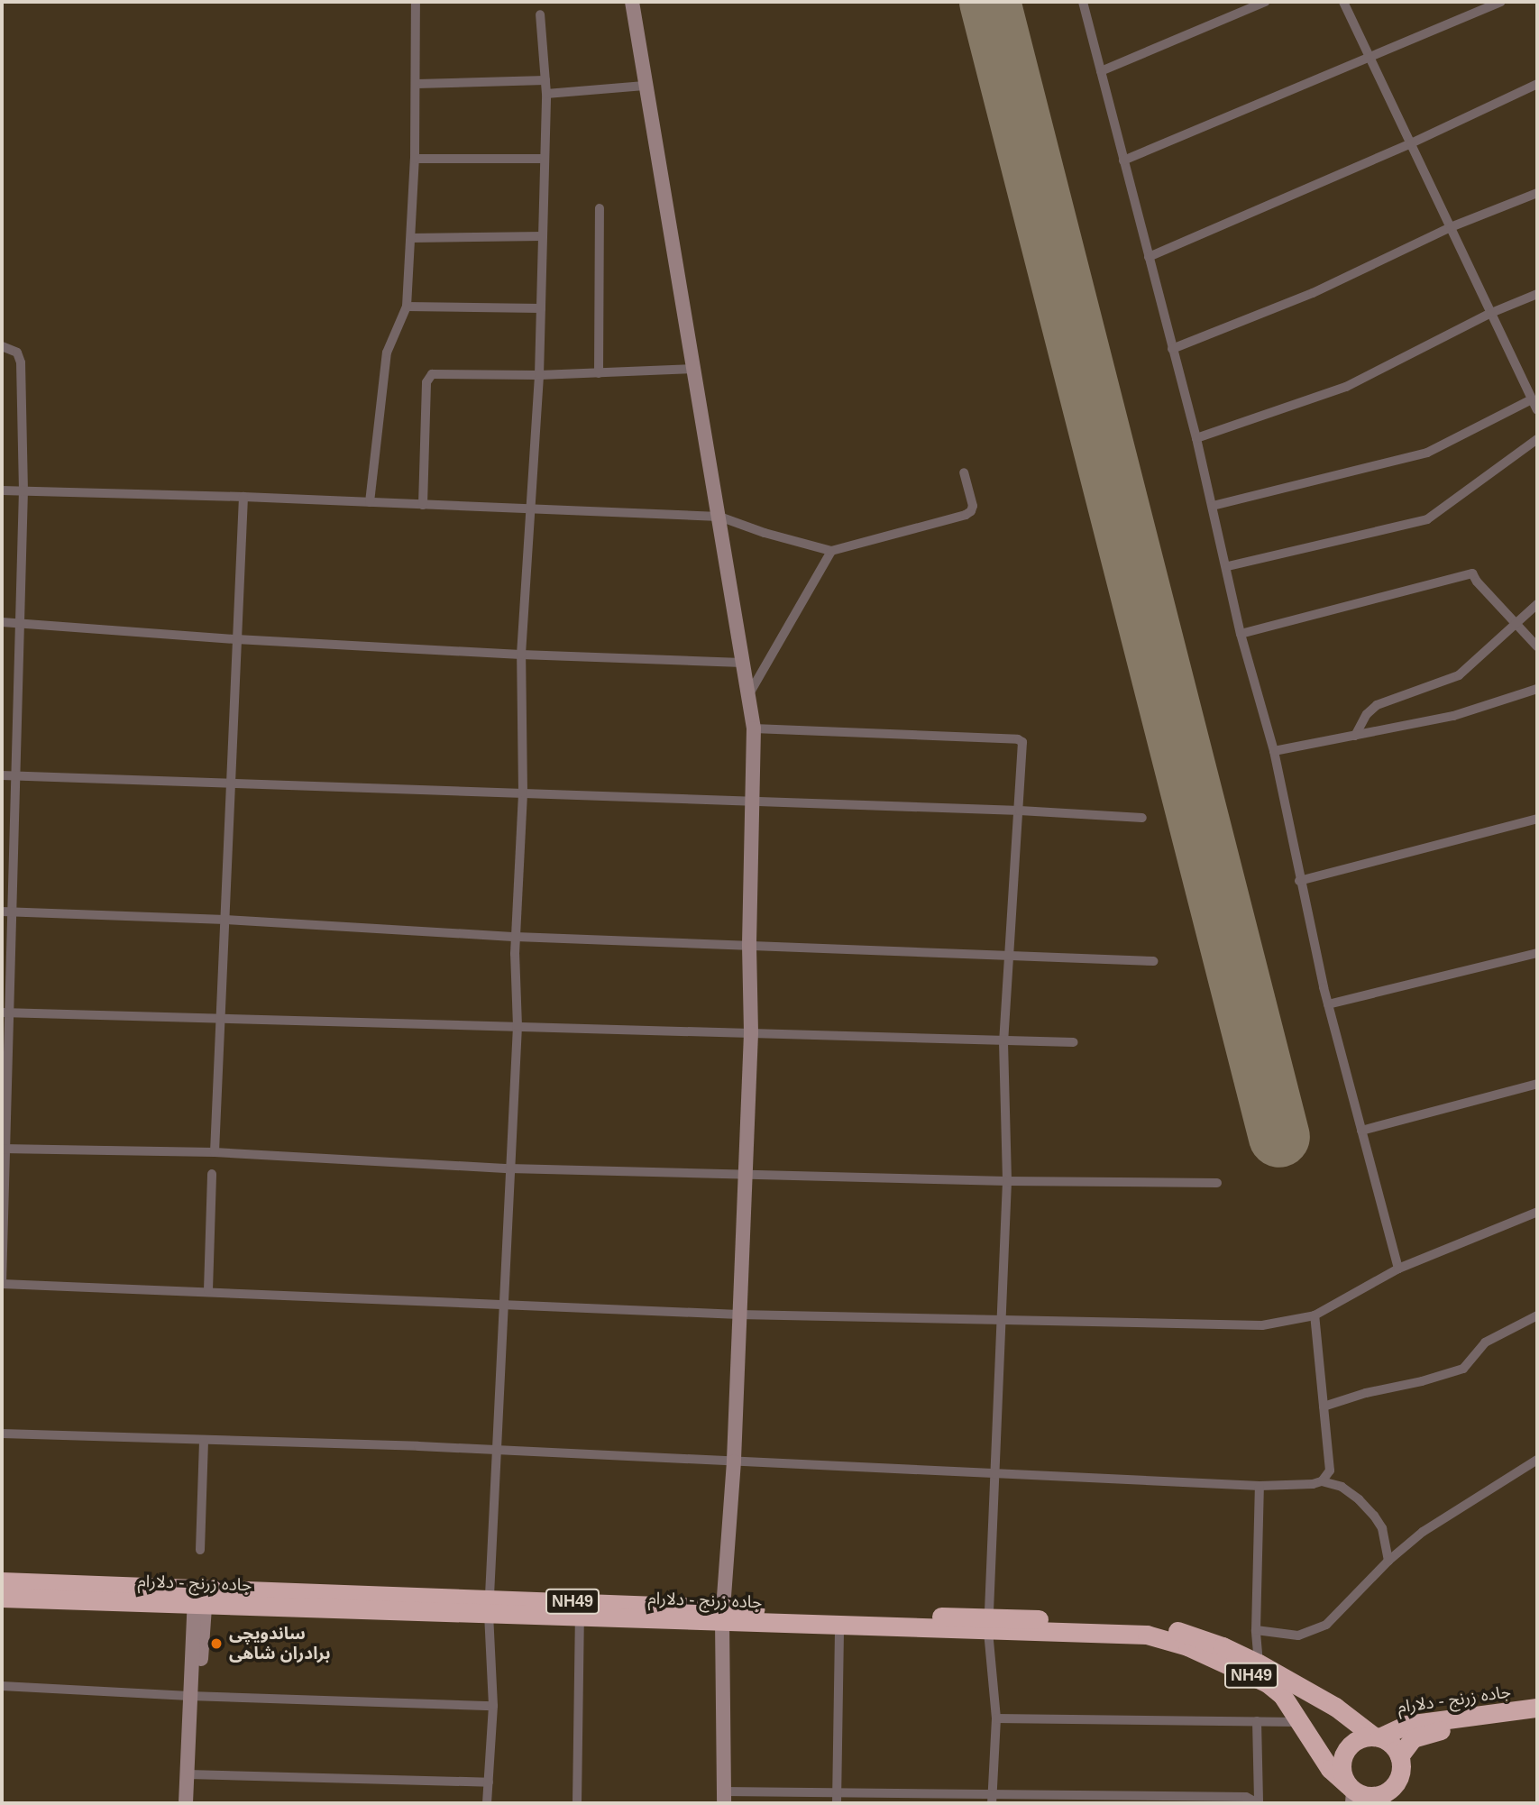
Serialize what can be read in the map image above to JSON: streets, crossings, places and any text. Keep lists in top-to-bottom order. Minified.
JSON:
{"streets":{"highway":["جاده زرنج - دلارام","NH49"]},"crossings":[["جاده زرنج - دلارام","NH49"]],"places":["ساندویچی برادران شاهی"]}
